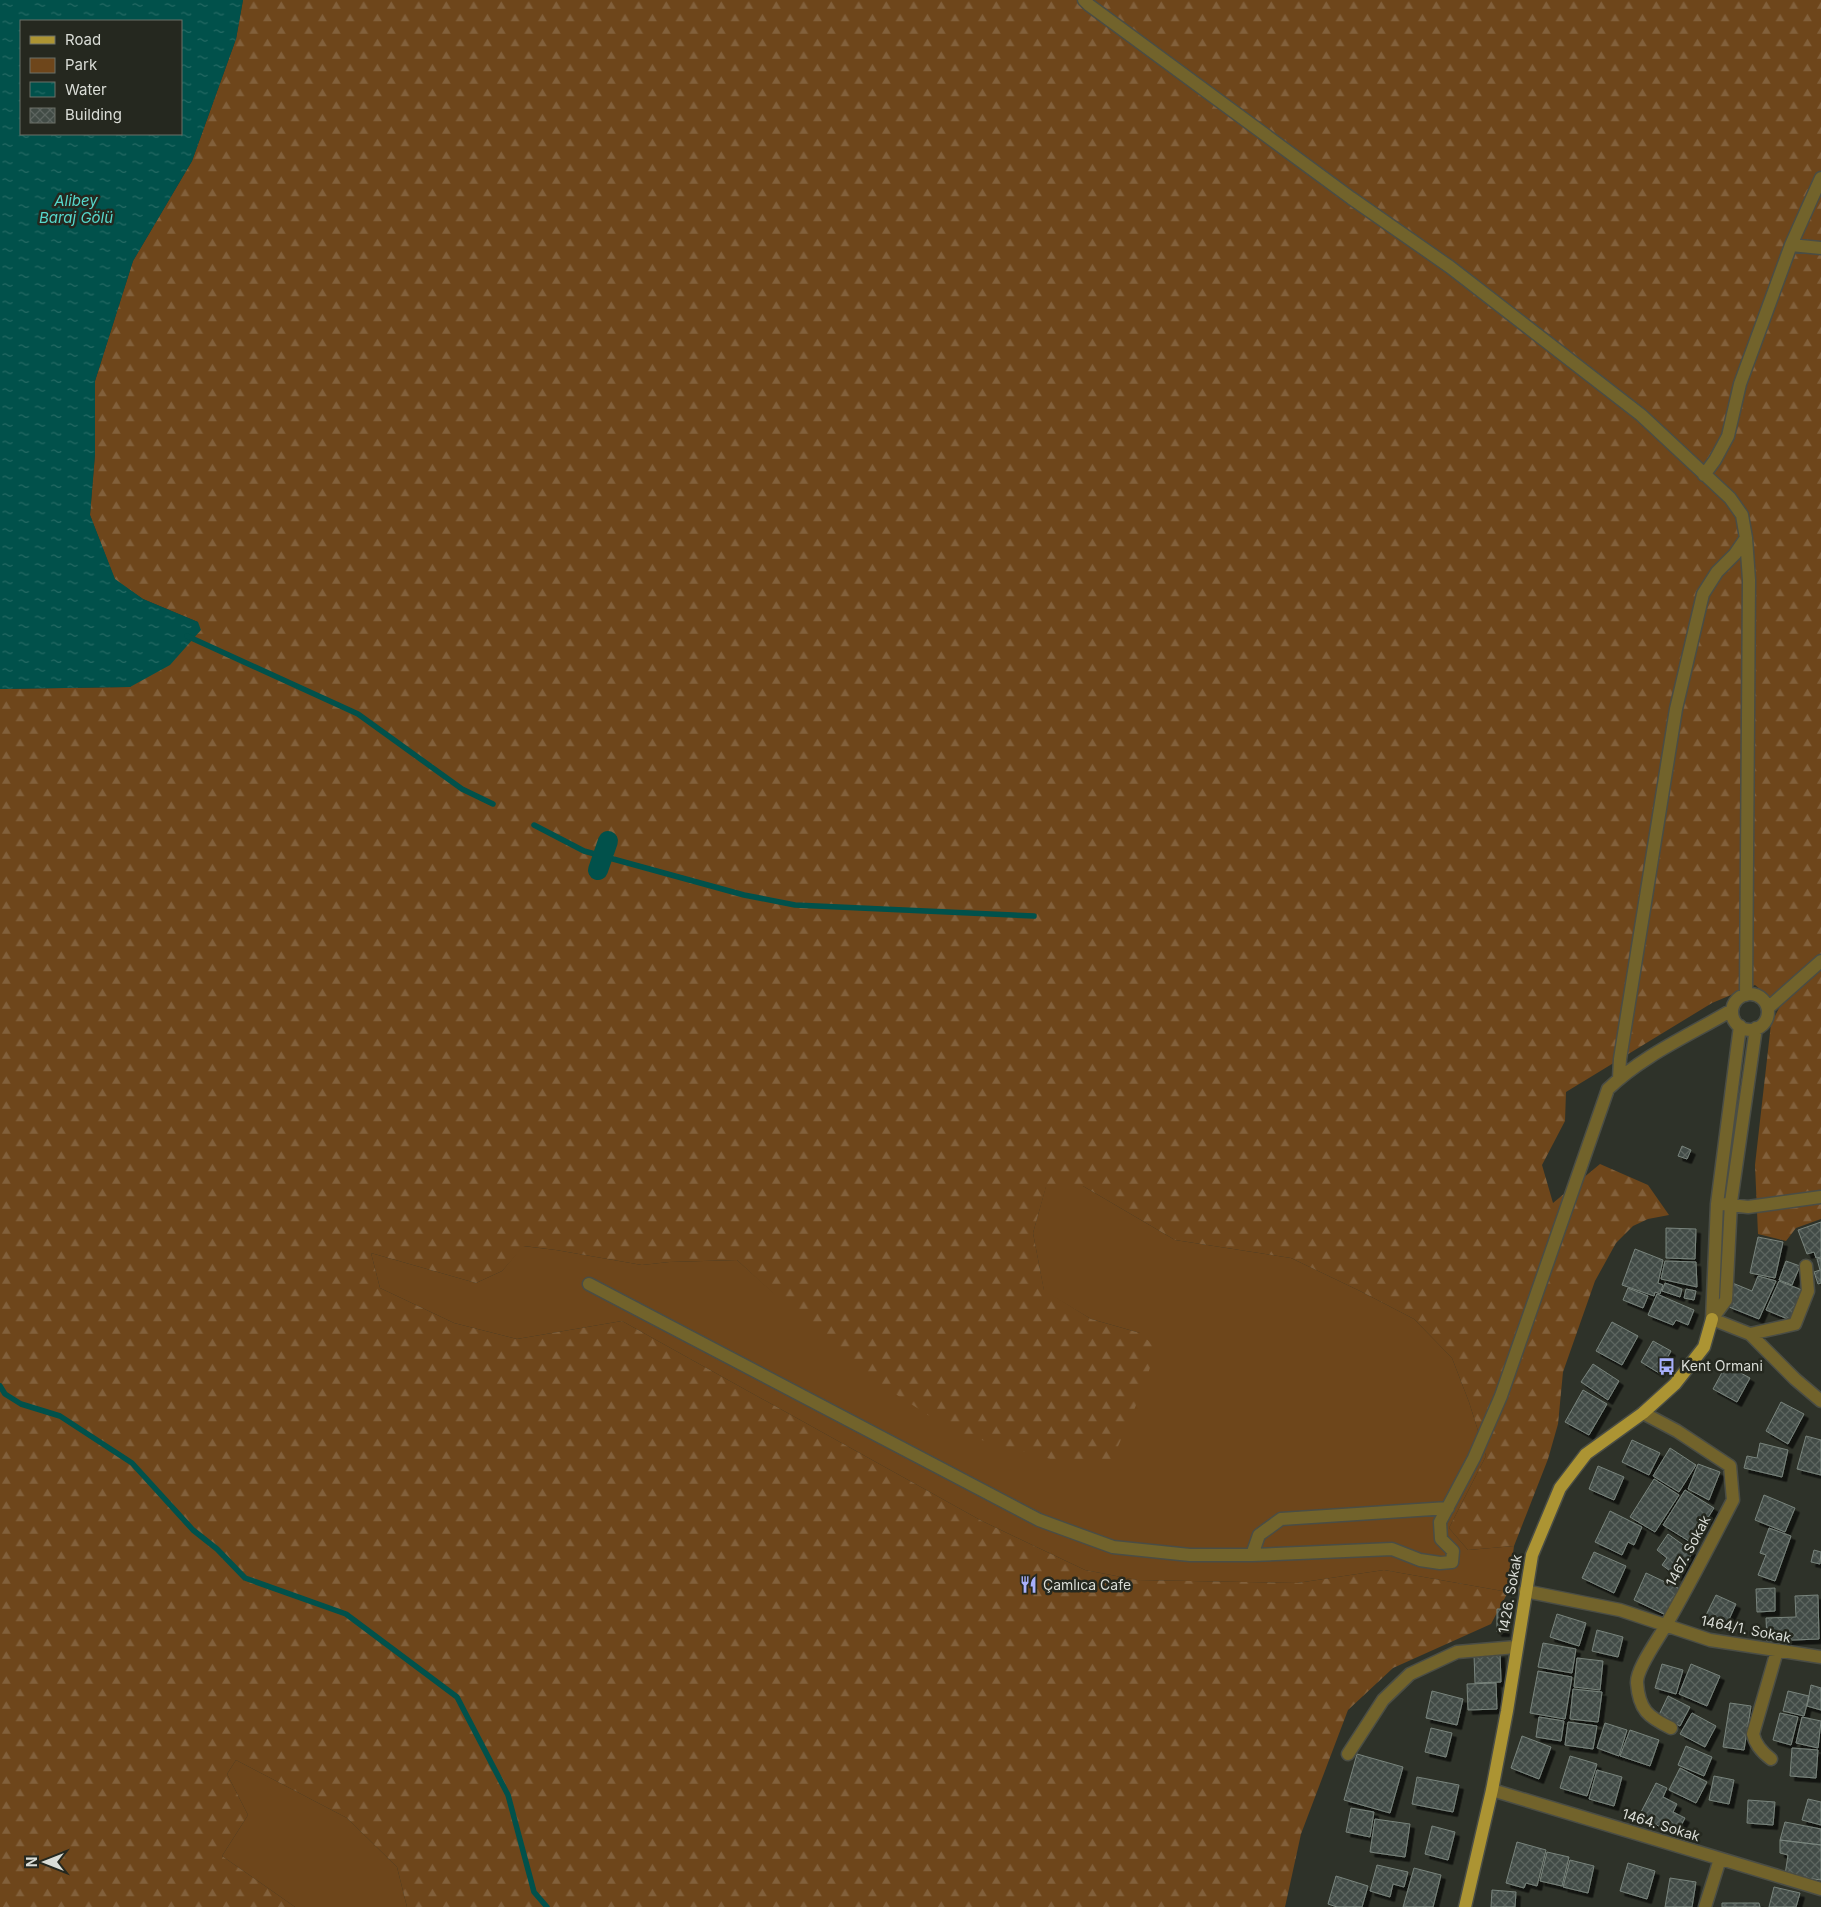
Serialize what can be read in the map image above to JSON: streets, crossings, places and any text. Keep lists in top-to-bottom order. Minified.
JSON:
{"streets":{"main road":["1426. Sokak"],"street":["1467. Sokak","1464/1. Sokak","1464. Sokak"]},"crossings":[["1467. Sokak","1426. Sokak"],["1467. Sokak","1464/1. Sokak"],["1426. Sokak","1464/1. Sokak"],["1426. Sokak","1464. Sokak"]],"water":["Alibey Baraj Gölü"],"places":{"bus stop":["Kent Ormani"],"restaurant":["Çamlıca Cafe"]},"legend":["Road","Park","Water","Building"],"north":"left"}
